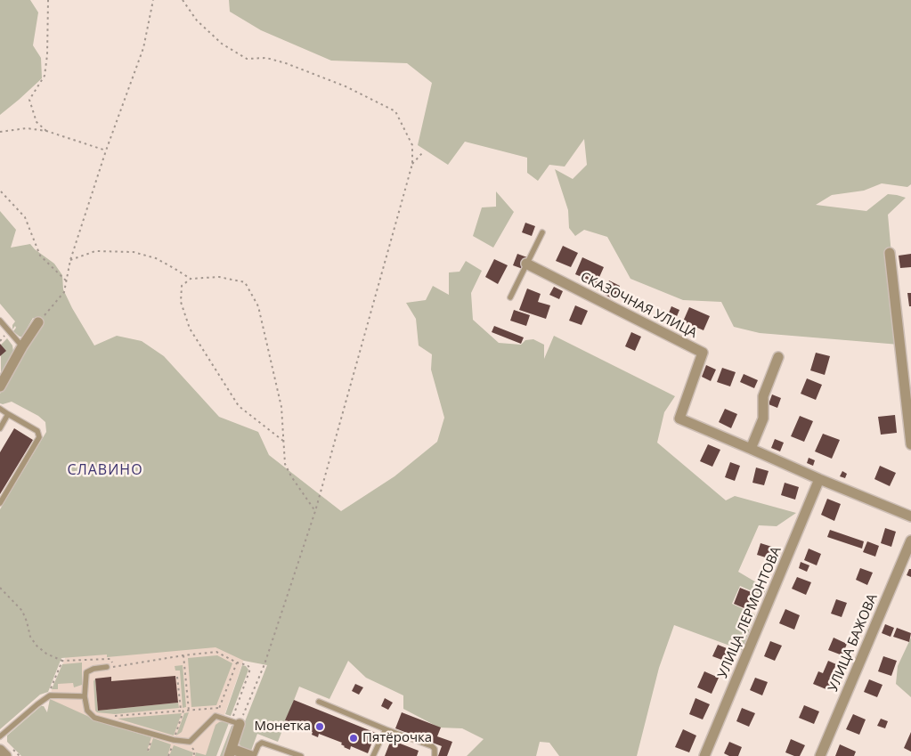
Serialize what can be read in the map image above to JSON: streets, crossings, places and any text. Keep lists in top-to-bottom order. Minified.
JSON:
{"streets":{"street":["СКАЗОЧНАЯ УЛИЦА","УЛИЦА ЛЕРМОНТОВА","УЛИЦА БАЖОВА"]},"crossings":[["СКАЗОЧНАЯ УЛИЦА","УЛИЦА ЛЕРМОНТОВА"]],"districts":["СЛАВИНО"],"places":["Монетка","Пятёрочка"]}
